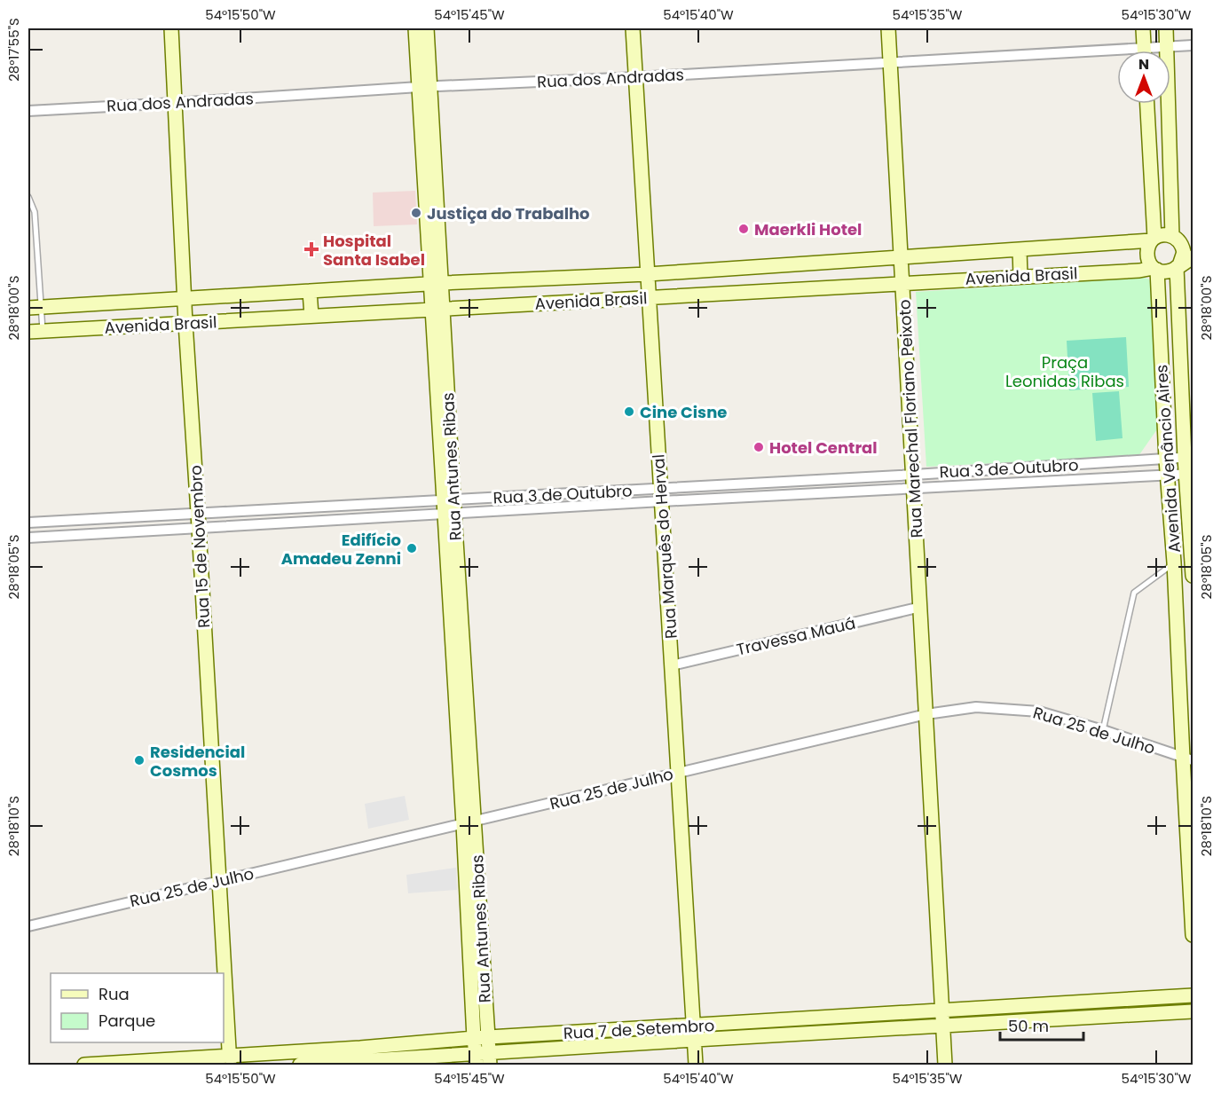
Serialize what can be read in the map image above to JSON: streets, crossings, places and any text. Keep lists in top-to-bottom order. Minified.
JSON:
{"streets":{"street":["Rua dos Andradas","Avenida Brasil","Rua Marechal Floriano Peixoto","Avenida Venâncio Aires","Rua Antunes Ribas","Rua 3 de Outubro","Rua 15 de Novembro","Rua Marquês do Herval","Travessa Mauá","Rua 25 de Julho","Rua 7 de Setembro"]},"crossings":[["Rua dos Andradas","Rua Marechal Floriano Peixoto"],["Rua dos Andradas","Avenida Venâncio Aires"],["Rua dos Andradas","Rua Antunes Ribas"],["Rua dos Andradas","Rua 15 de Novembro"],["Rua dos Andradas","Rua Marquês do Herval"],["Avenida Brasil","Rua Marechal Floriano Peixoto"],["Avenida Brasil","Avenida Venâncio Aires"],["Avenida Brasil","Rua Antunes Ribas"],["Avenida Brasil","Rua 15 de Novembro"],["Avenida Brasil","Rua Marquês do Herval"],["Rua Marechal Floriano Peixoto","Rua 3 de Outubro"],["Rua Marechal Floriano Peixoto","Travessa Mauá"],["Rua Marechal Floriano Peixoto","Rua 25 de Julho"],["Rua Marechal Floriano Peixoto","Rua 7 de Setembro"],["Avenida Venâncio Aires","Rua 3 de Outubro"],["Avenida Venâncio Aires","Rua 25 de Julho"],["Rua Antunes Ribas","Rua 3 de Outubro"],["Rua Antunes Ribas","Rua 25 de Julho"],["Rua Antunes Ribas","Rua 7 de Setembro"],["Rua 3 de Outubro","Rua 15 de Novembro"],["Rua 3 de Outubro","Rua Marquês do Herval"],["Rua 15 de Novembro","Rua 25 de Julho"],["Rua 15 de Novembro","Rua 7 de Setembro"],["Rua Marquês do Herval","Travessa Mauá"],["Rua Marquês do Herval","Rua 25 de Julho"],["Rua Marquês do Herval","Rua 7 de Setembro"]],"parks":["Praça Leonidas Ribas"],"places":{"other":["Justiça do Trabalho","Maerkli Hotel","Cine Cisne","Hotel Central","Edifício Amadeu Zenni","Residencial Cosmos"],"health":["Hospital Santa Isabel"]},"legend":["Rua","Parque"],"scale_bar":"50 m","north":"top","coordinates":["54°15'50\"W","54°15'45\"W","54°15'40\"W","54°15'35\"W","54°15'30\"W","28°17'55\"S","28°18'00\"S","28°18'05\"S","28°18'10\"S"]}
